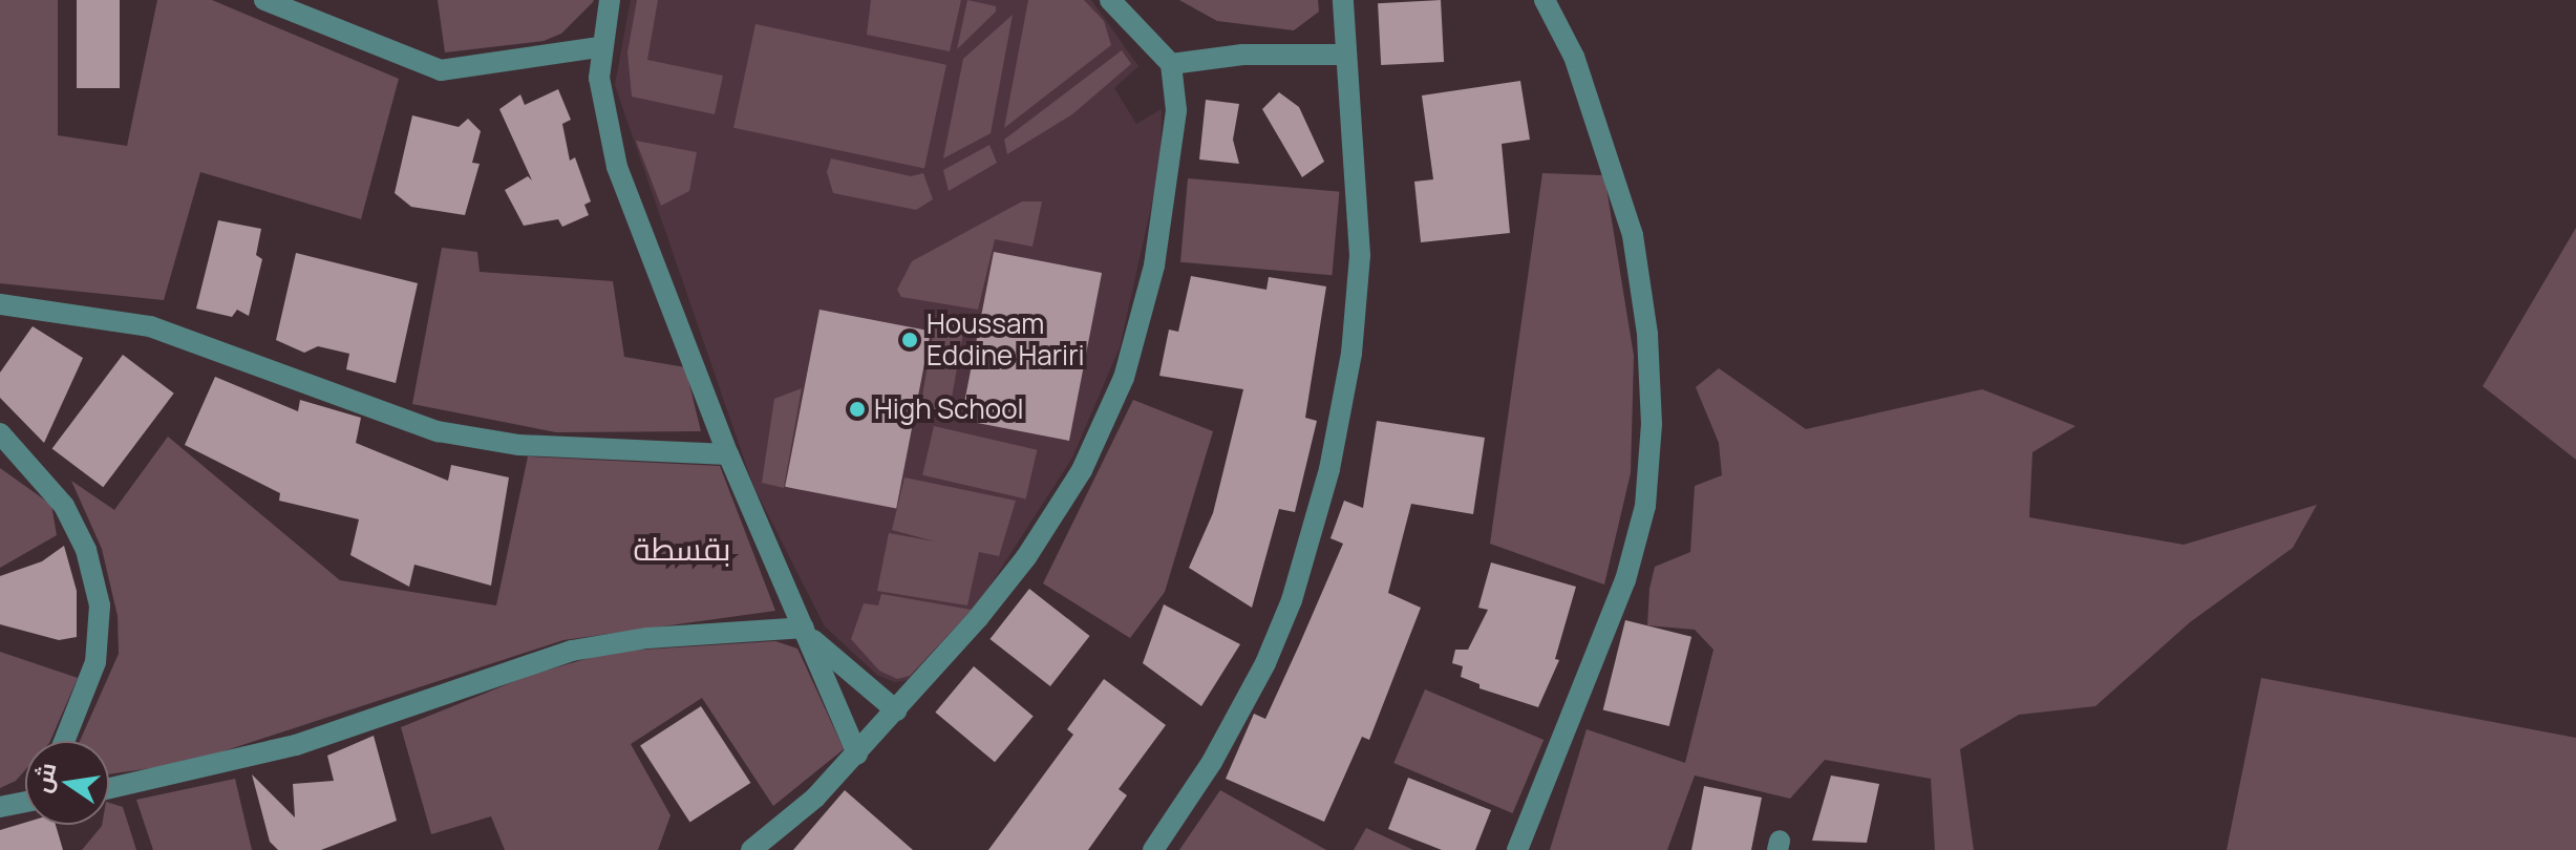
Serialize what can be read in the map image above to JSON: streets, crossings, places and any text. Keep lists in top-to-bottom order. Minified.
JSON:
{"districts":["بقسطة"],"places":["Houssam Eddine Hariri","High School"],"north":"left"}
